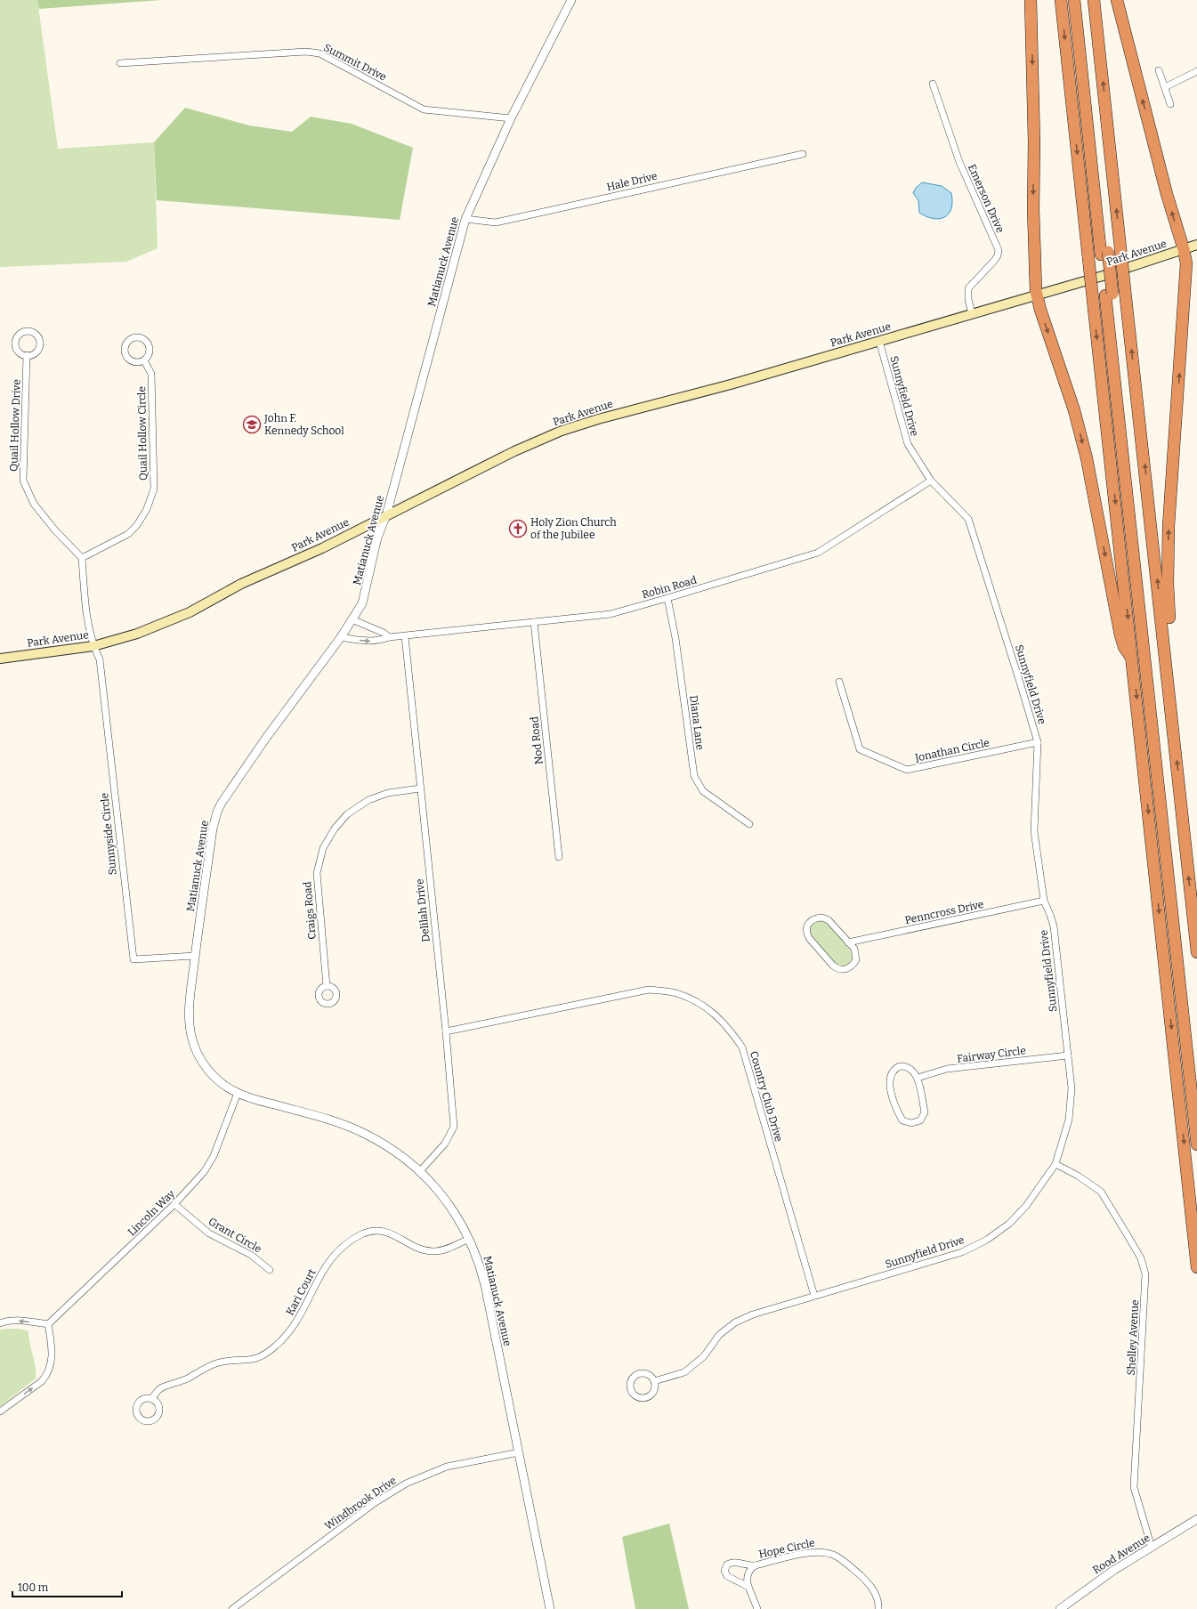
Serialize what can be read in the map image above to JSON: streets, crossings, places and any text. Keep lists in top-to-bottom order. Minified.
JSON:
{"streets":{"main road":["Park Avenue"],"street":["Summit Drive","Hale Drive","Emerson Drive","Matianuck Avenue","Sunnyfield Drive","Quail Hollow Drive","Quail Hollow Circle","Robin Road","Diana Lane","Nod Road","Jonathan Circle","Sunnyside Circle","Craigs Road","Delilah Drive","Penncross Drive","Fairway Circle","Country Club Drive","Lincoln Way","Grant Circle","Kari Court","Shelley Avenue","Windbrook Drive","Hope Circle","Rood Avenue"]},"crossings":[["Summit Drive","Matianuck Avenue"],["Hale Drive","Matianuck Avenue"],["Emerson Drive","Park Avenue"],["Park Avenue","Matianuck Avenue"],["Park Avenue","Sunnyfield Drive"],["Park Avenue","Sunnyside Circle"],["Matianuck Avenue","Robin Road"],["Matianuck Avenue","Sunnyside Circle"],["Matianuck Avenue","Delilah Drive"],["Matianuck Avenue","Lincoln Way"],["Matianuck Avenue","Kari Court"],["Matianuck Avenue","Windbrook Drive"],["Sunnyfield Drive","Robin Road"],["Sunnyfield Drive","Jonathan Circle"],["Sunnyfield Drive","Penncross Drive"],["Sunnyfield Drive","Fairway Circle"],["Sunnyfield Drive","Country Club Drive"],["Sunnyfield Drive","Shelley Avenue"],["Quail Hollow Drive","Quail Hollow Circle"],["Robin Road","Diana Lane"],["Robin Road","Nod Road"],["Robin Road","Delilah Drive"],["Craigs Road","Delilah Drive"],["Delilah Drive","Country Club Drive"],["Lincoln Way","Grant Circle"],["Shelley Avenue","Rood Avenue"]],"places":{"school or university":["John F. Kennedy School"],"church":["Holy Zion Church of the Jubilee"]},"scale_bar":"100 m"}
